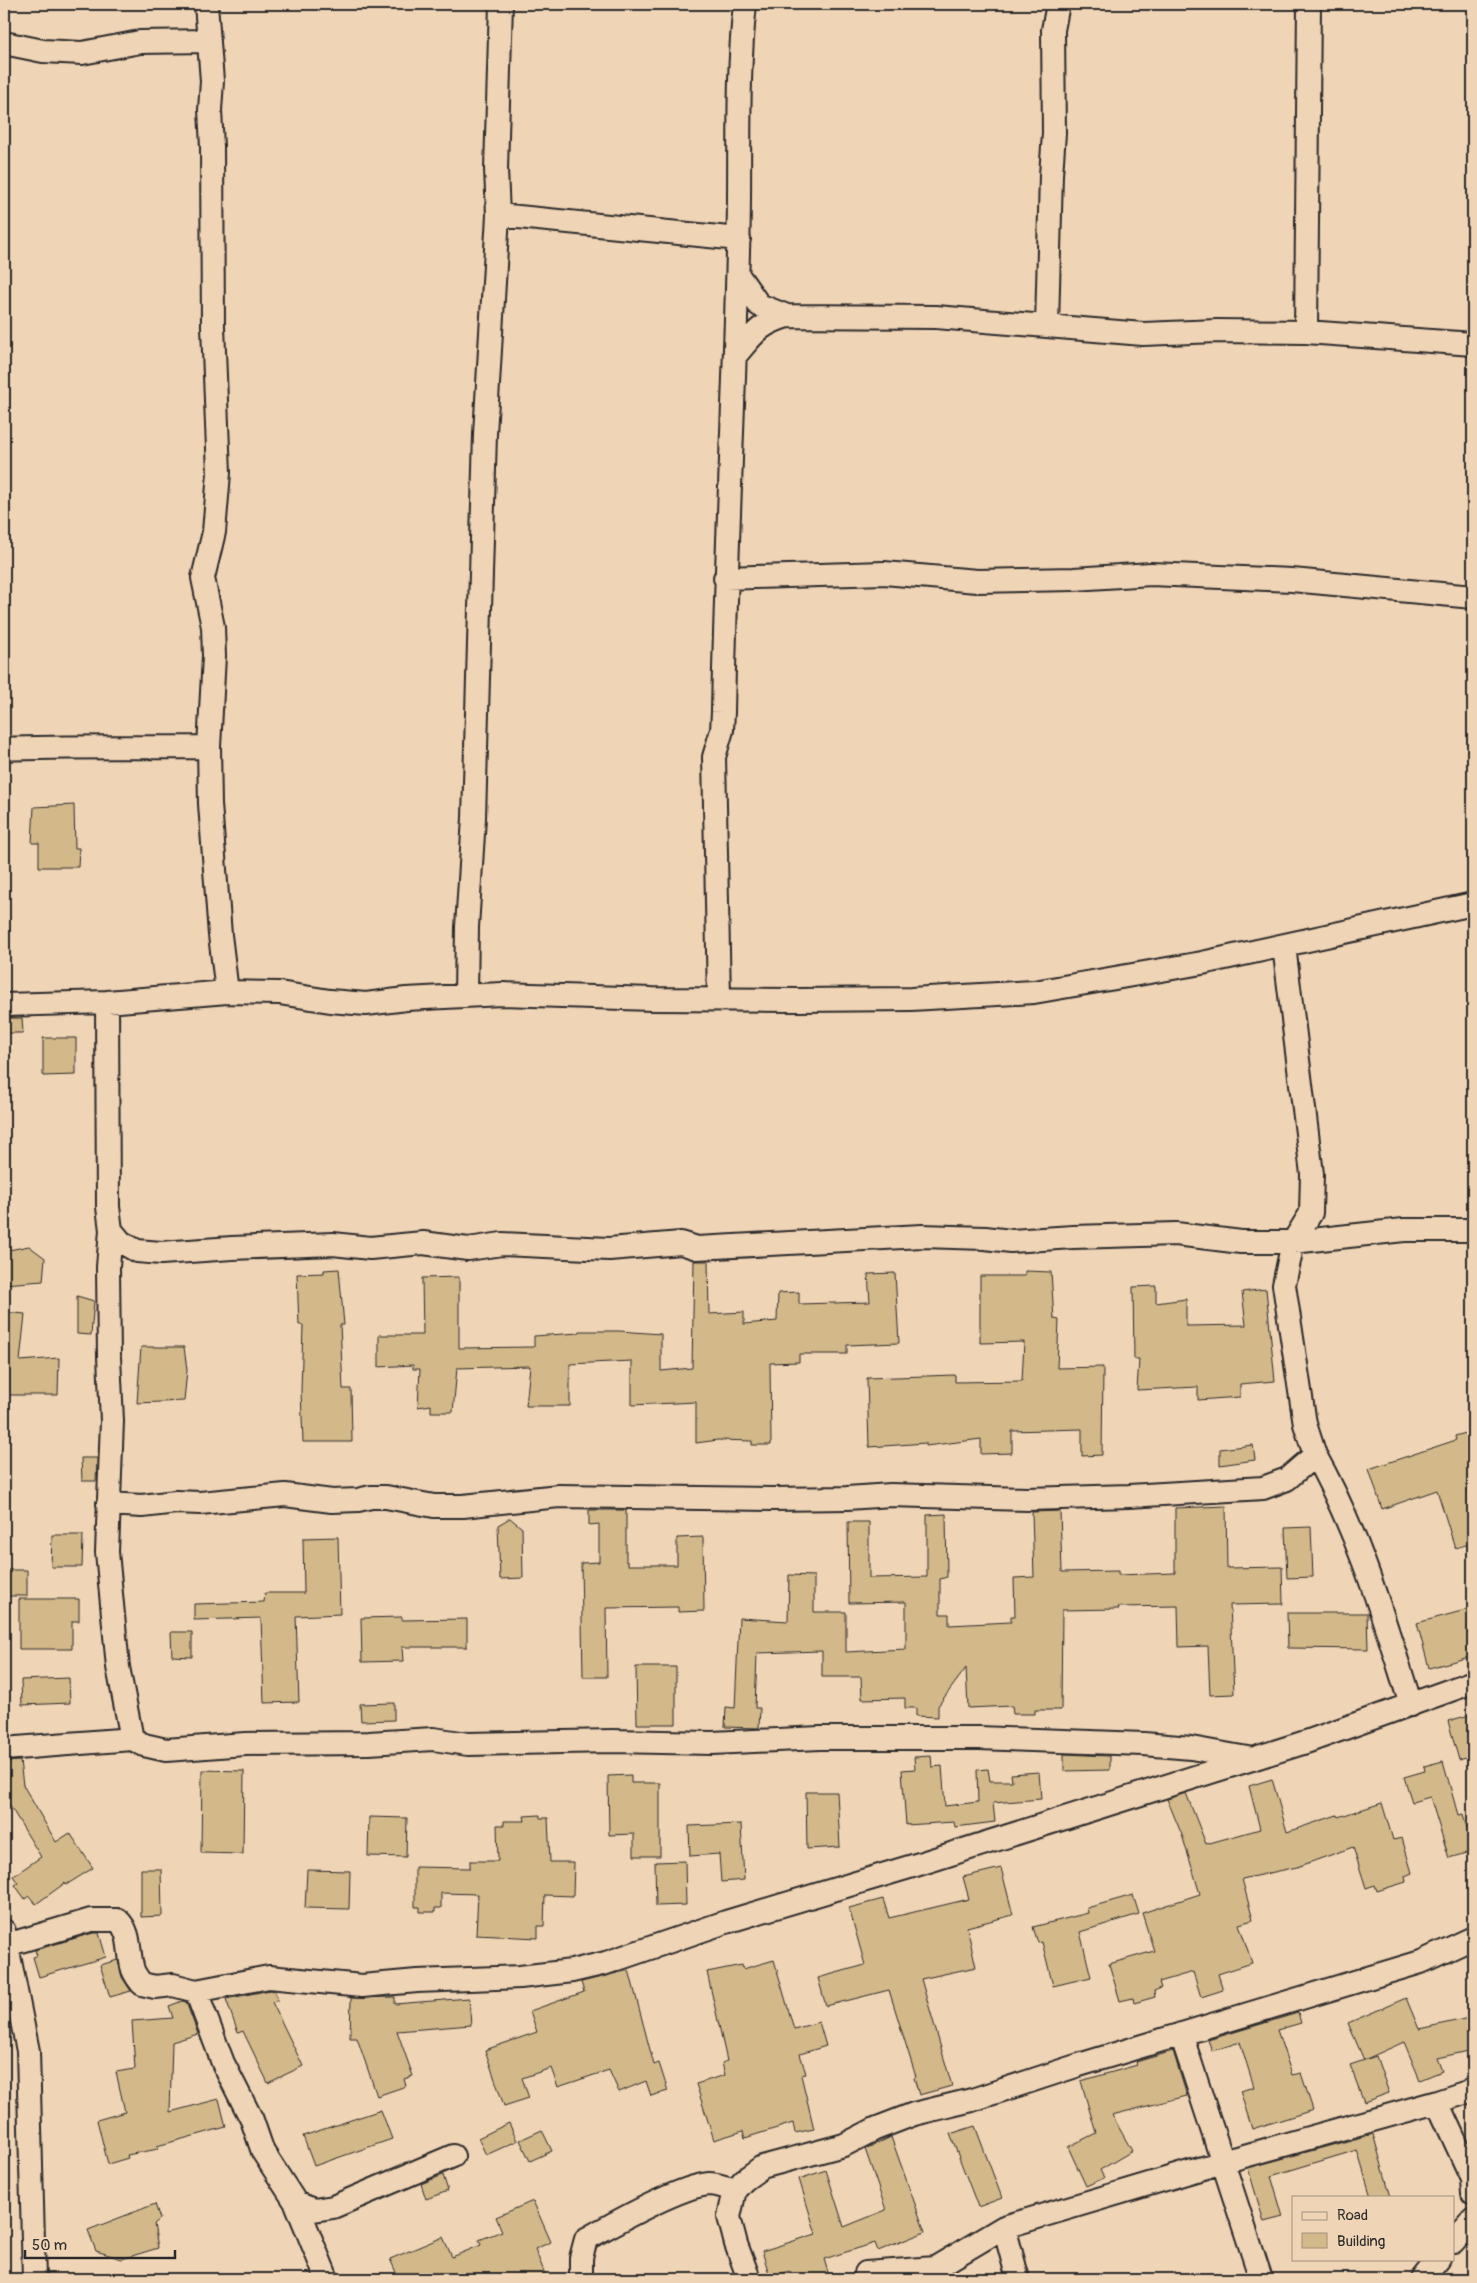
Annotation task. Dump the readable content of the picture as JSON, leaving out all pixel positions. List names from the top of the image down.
{
  "legend": ["Road", "Building"],
  "scale_bar": "50 m"
}
